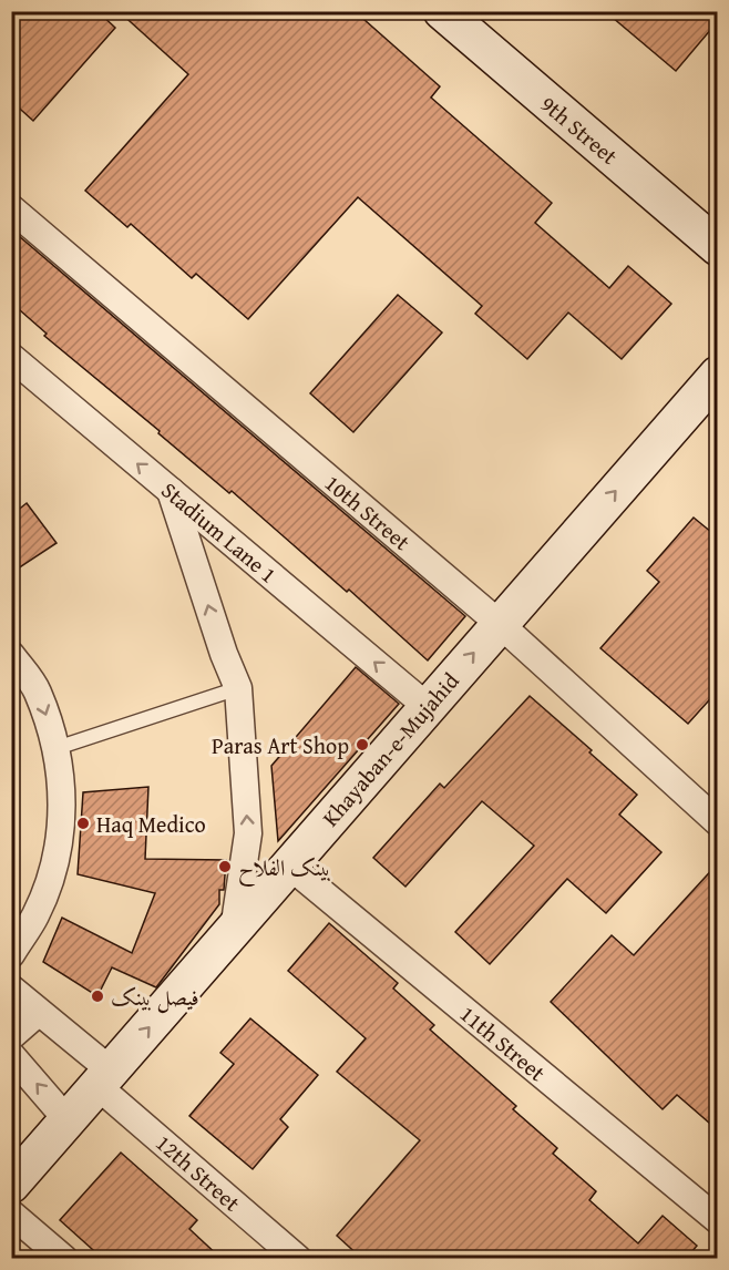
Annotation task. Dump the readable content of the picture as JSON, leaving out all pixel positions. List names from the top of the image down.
{
  "streets": {
    "main road": ["9th Street", "Khayaban-e-Mujahid"],
    "street": [
      "10th Street",
      "Stadium Lane 1",
      "11th Street",
      "12th Street"
    ]
  },
  "crossings": [
    ["10th Street", "Khayaban-e-Mujahid"],
    ["Stadium Lane 1", "Khayaban-e-Mujahid"],
    ["Khayaban-e-Mujahid", "11th Street"],
    ["Khayaban-e-Mujahid", "12th Street"]
  ],
  "one_way": ["Stadium Lane 1", "Khayaban-e-Mujahid"],
  "places": [
    "Paras Art Shop",
    "Haq Medico",
    "بینک الفلاح",
    "فیصل بینک"
  ]
}
